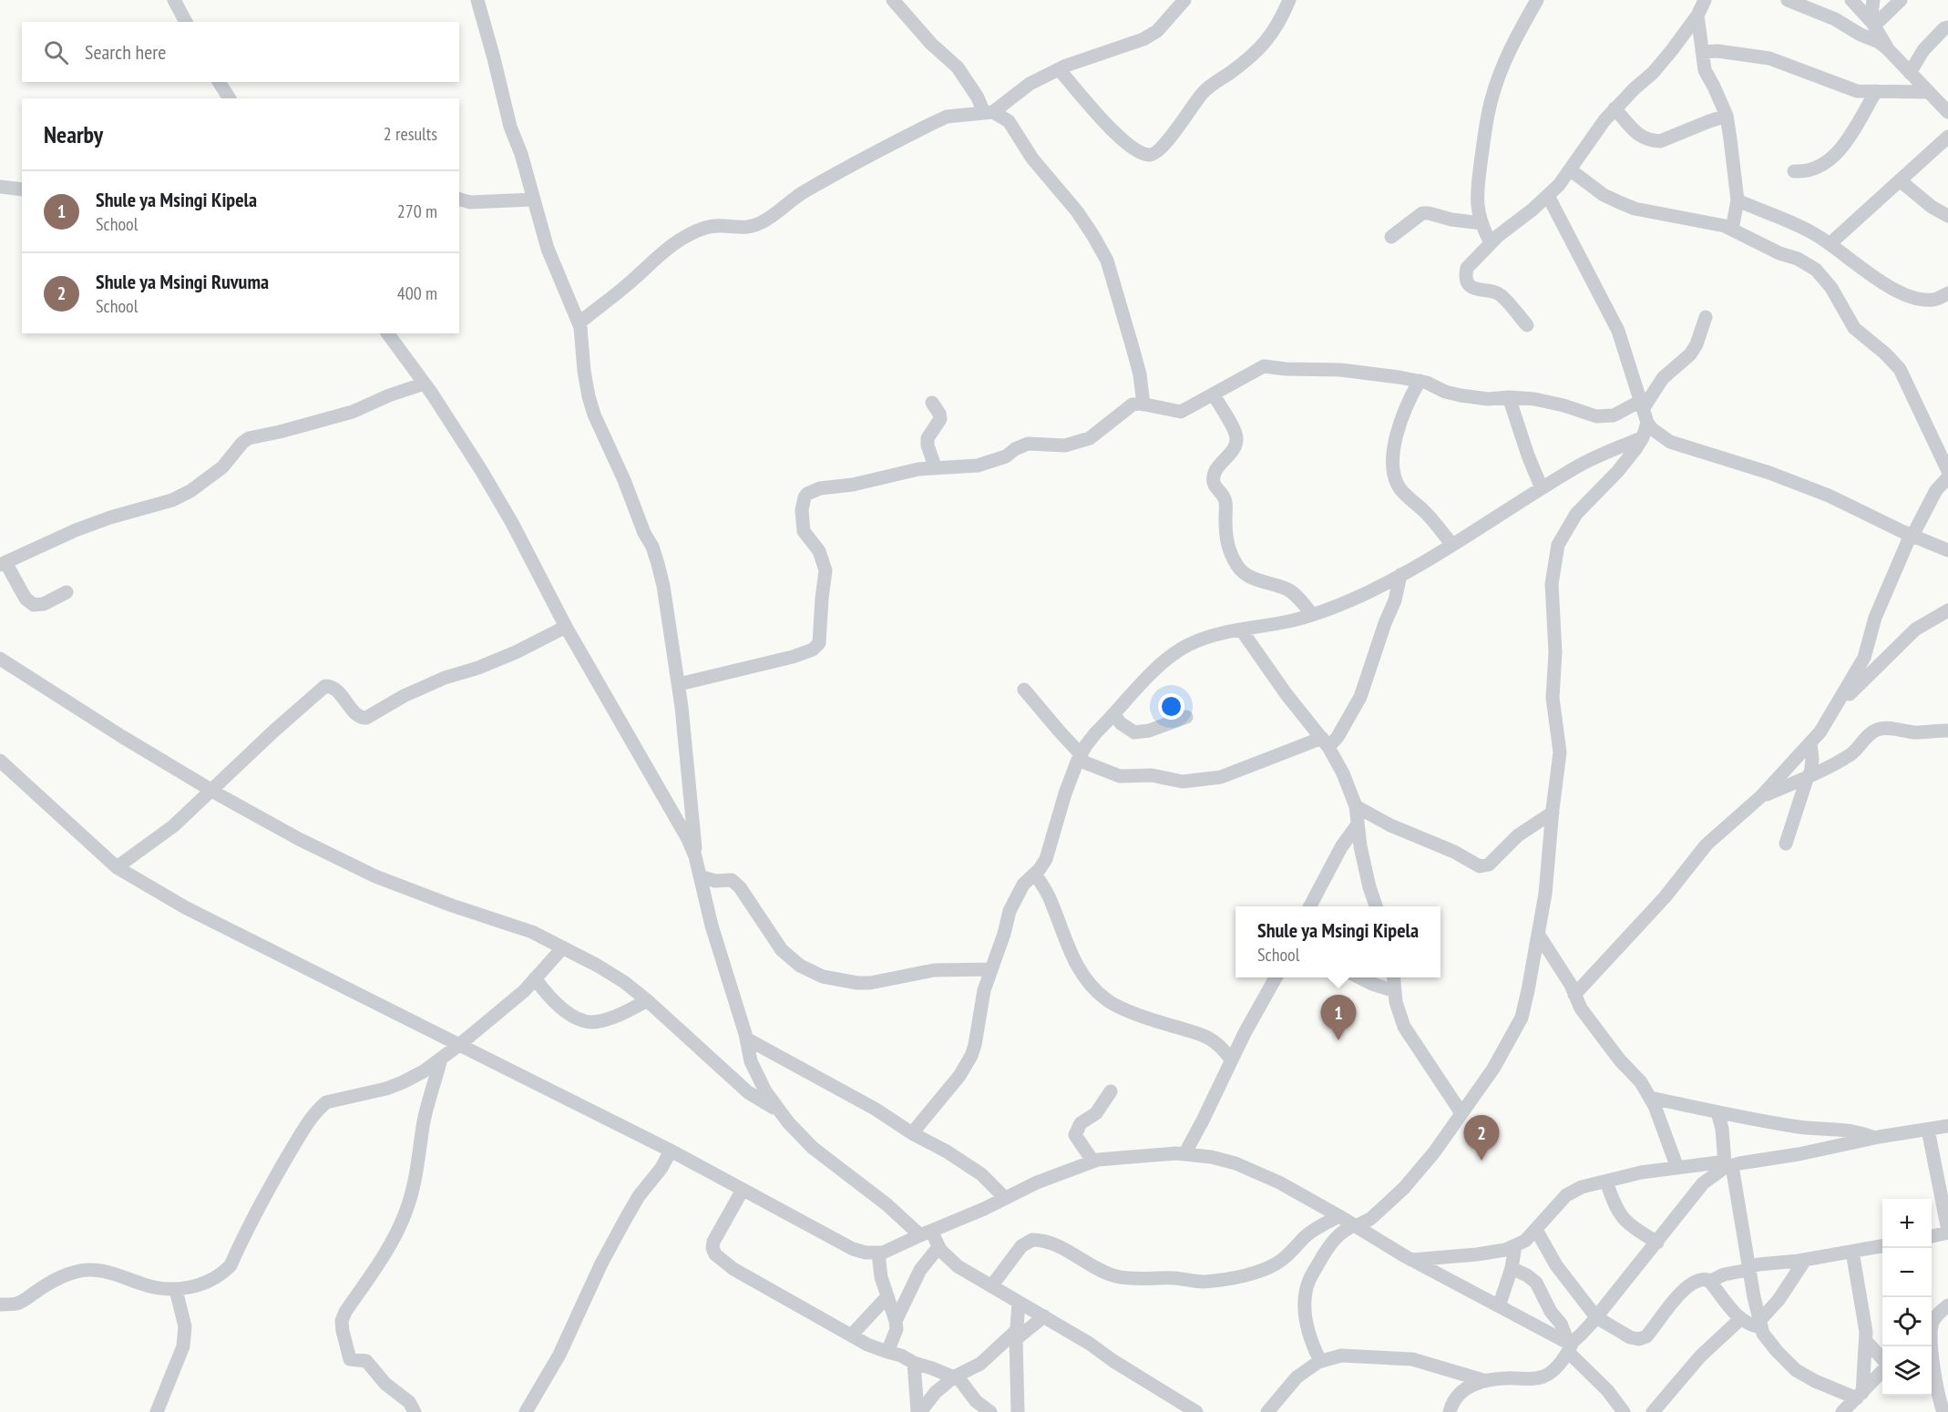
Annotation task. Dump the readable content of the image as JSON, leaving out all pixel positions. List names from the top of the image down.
{
  "page": {
    "search": "Search here",
    "heading": ["Nearby", "2 results"],
    "list": [
      {
        "mark": "1",
        "name": "Shule ya Msingi Kipela",
        "note": "School",
        "value": "270 m"
      },
      {
        "mark": "2",
        "name": "Shule ya Msingi Ruvuma",
        "note": "School",
        "value": "400 m"
      }
    ],
    "popup": ["Shule ya Msingi Kipela", "School"],
    "pins": ["1", "2"],
    "map_buttons": ["+", "−"]
  }
}
